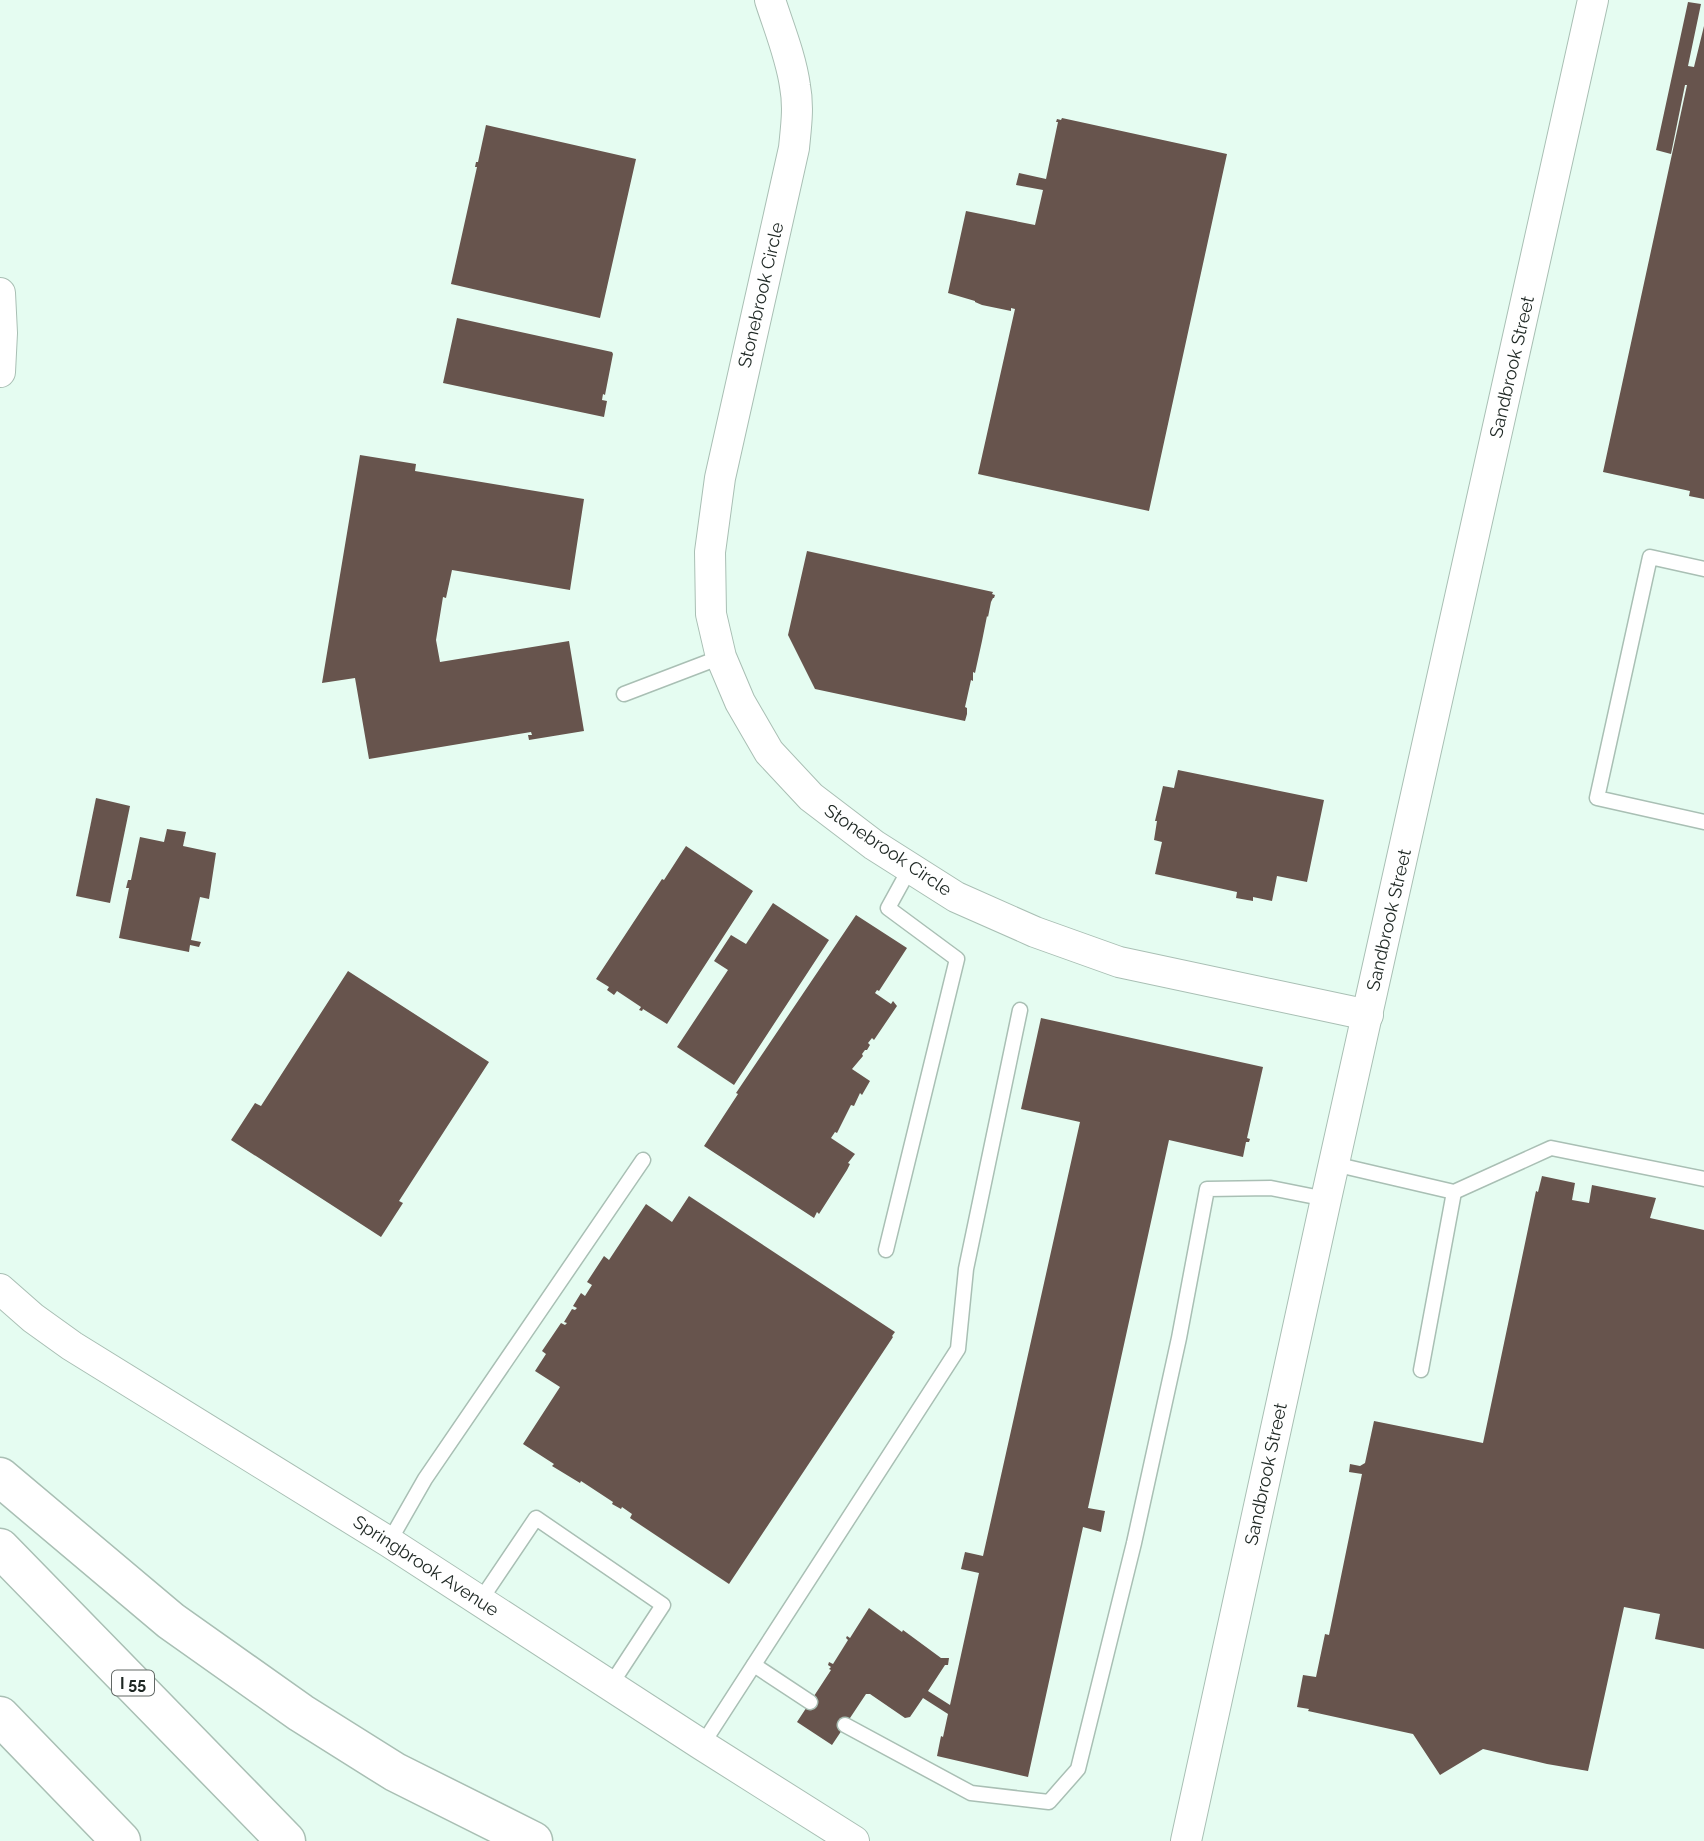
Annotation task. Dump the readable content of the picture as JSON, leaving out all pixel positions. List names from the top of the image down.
{
  "streets": {
    "highway": ["I 55"],
    "street": ["Stonebrook Circle", "Sandbrook Street", "Springbrook Avenue"]
  },
  "crossings": [
    ["Stonebrook Circle", "Sandbrook Street"]
  ]
}
